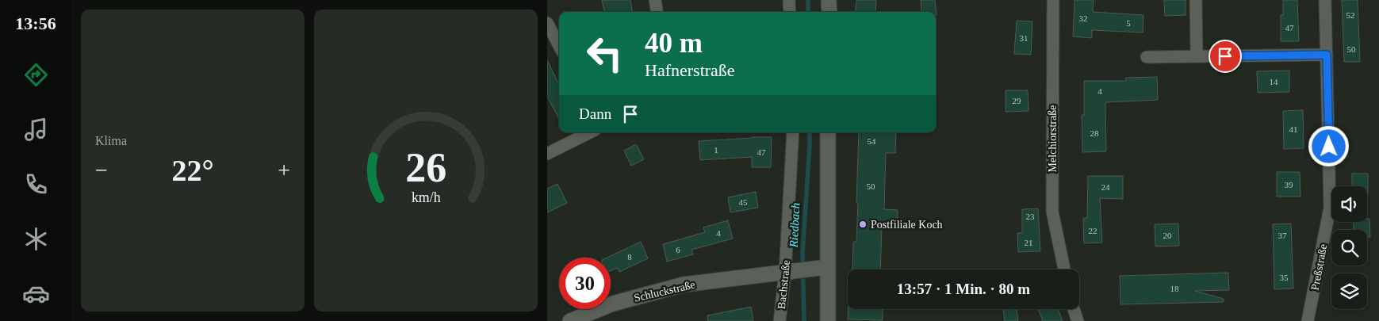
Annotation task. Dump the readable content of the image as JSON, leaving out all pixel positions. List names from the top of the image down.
{
  "streets": {
    "street": [
      "Melchiorstraße",
      "Preßstraße",
      "Bachstraße",
      "Schluckstraße"
    ]
  },
  "crossings": [
    ["Bachstraße", "Schluckstraße"]
  ],
  "water": ["Riedbach"],
  "places": ["Postfiliale Koch"],
  "house_numbers": [
    "52",
    "32",
    "5",
    "47",
    "31",
    "50",
    "14",
    "4",
    "29",
    "41",
    "28",
    "54",
    "1",
    "47",
    "39",
    "50",
    "24",
    "45",
    "23",
    "22",
    "4",
    "20",
    "37",
    "21",
    "6",
    "8",
    "35",
    "18"
  ],
  "page": {
    "tabs": "13:56",
    "tile": "Klima",
    "turn": ["40 m", "Hafnerstraße"],
    "then": "Dann",
    "heat": ["−", "22°", "+"],
    "limit": "30",
    "trip": "13:57 · 1 Min. · 80 m",
    "gauge": ["26", "km/h"]
  }
}
